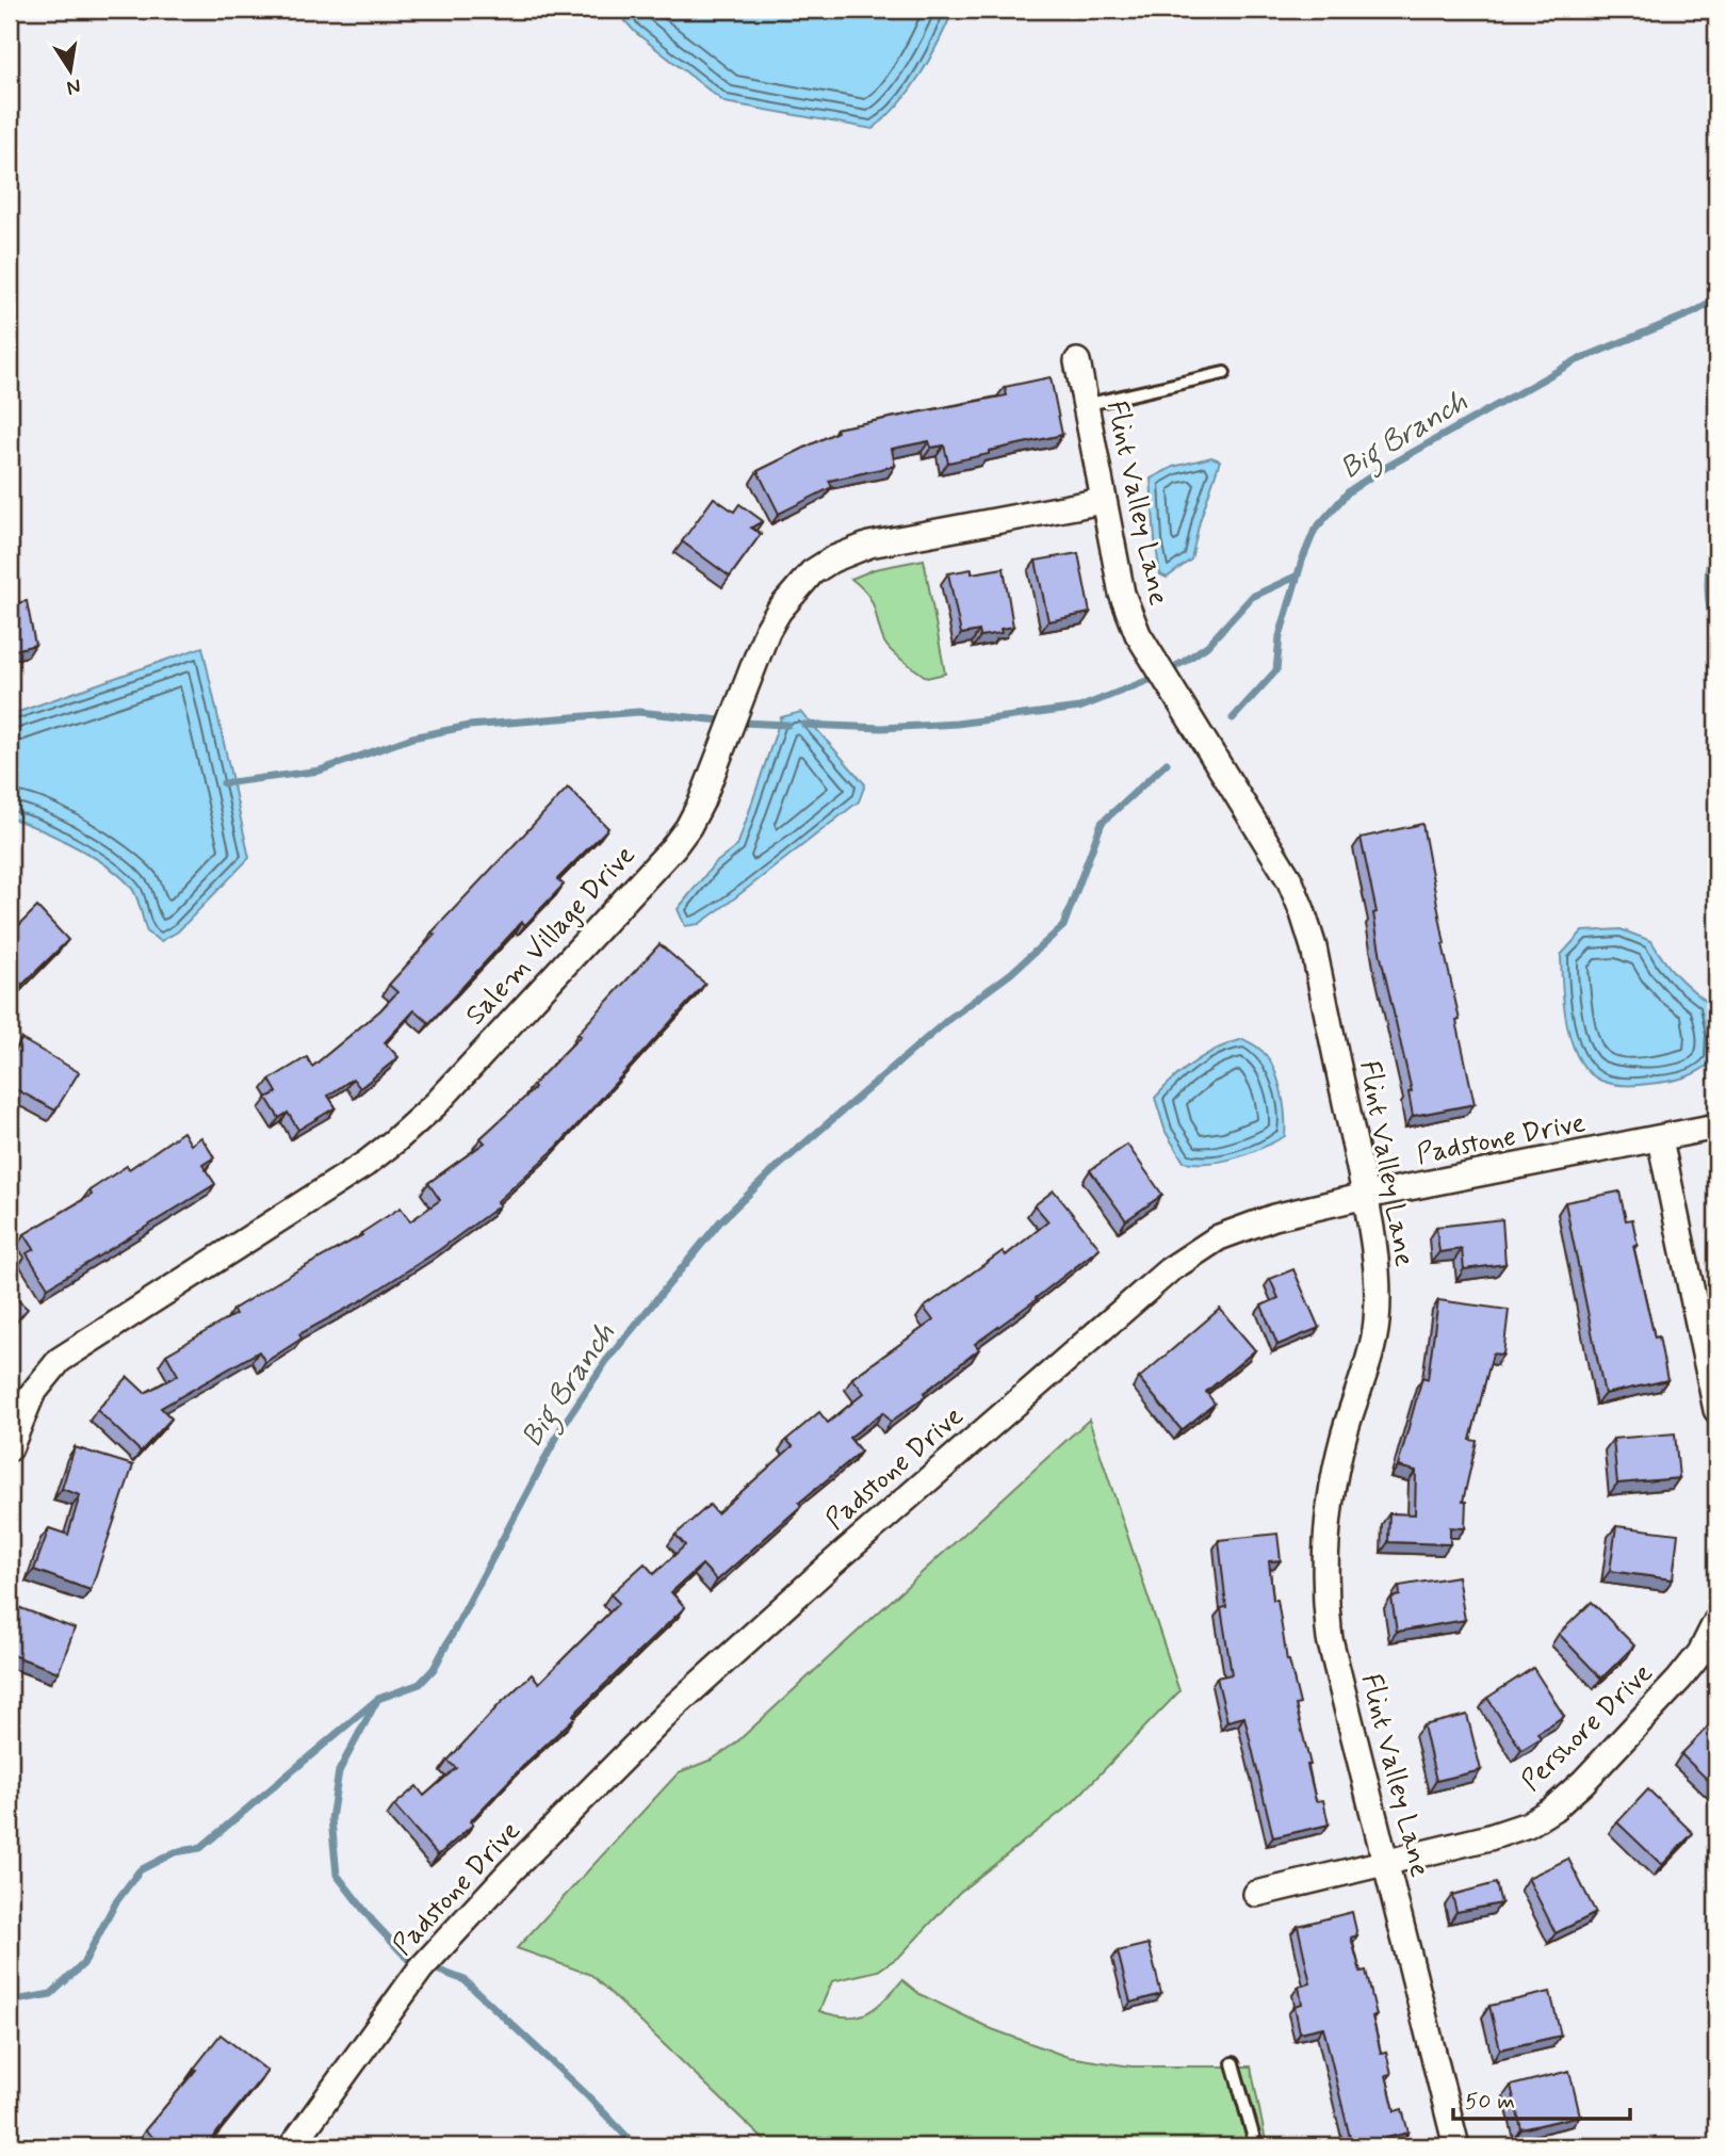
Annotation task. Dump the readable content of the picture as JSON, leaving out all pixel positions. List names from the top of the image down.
{
  "streets": {
    "street": [
      "Flint Valley Lane",
      "Salem Village Drive",
      "Padstone Drive",
      "Pershore Drive"
    ]
  },
  "crossings": [
    ["Flint Valley Lane", "Salem Village Drive"],
    ["Flint Valley Lane", "Padstone Drive"],
    ["Flint Valley Lane", "Pershore Drive"]
  ],
  "water": ["Big Branch"],
  "scale_bar": "50 m",
  "north": "bottom"
}
